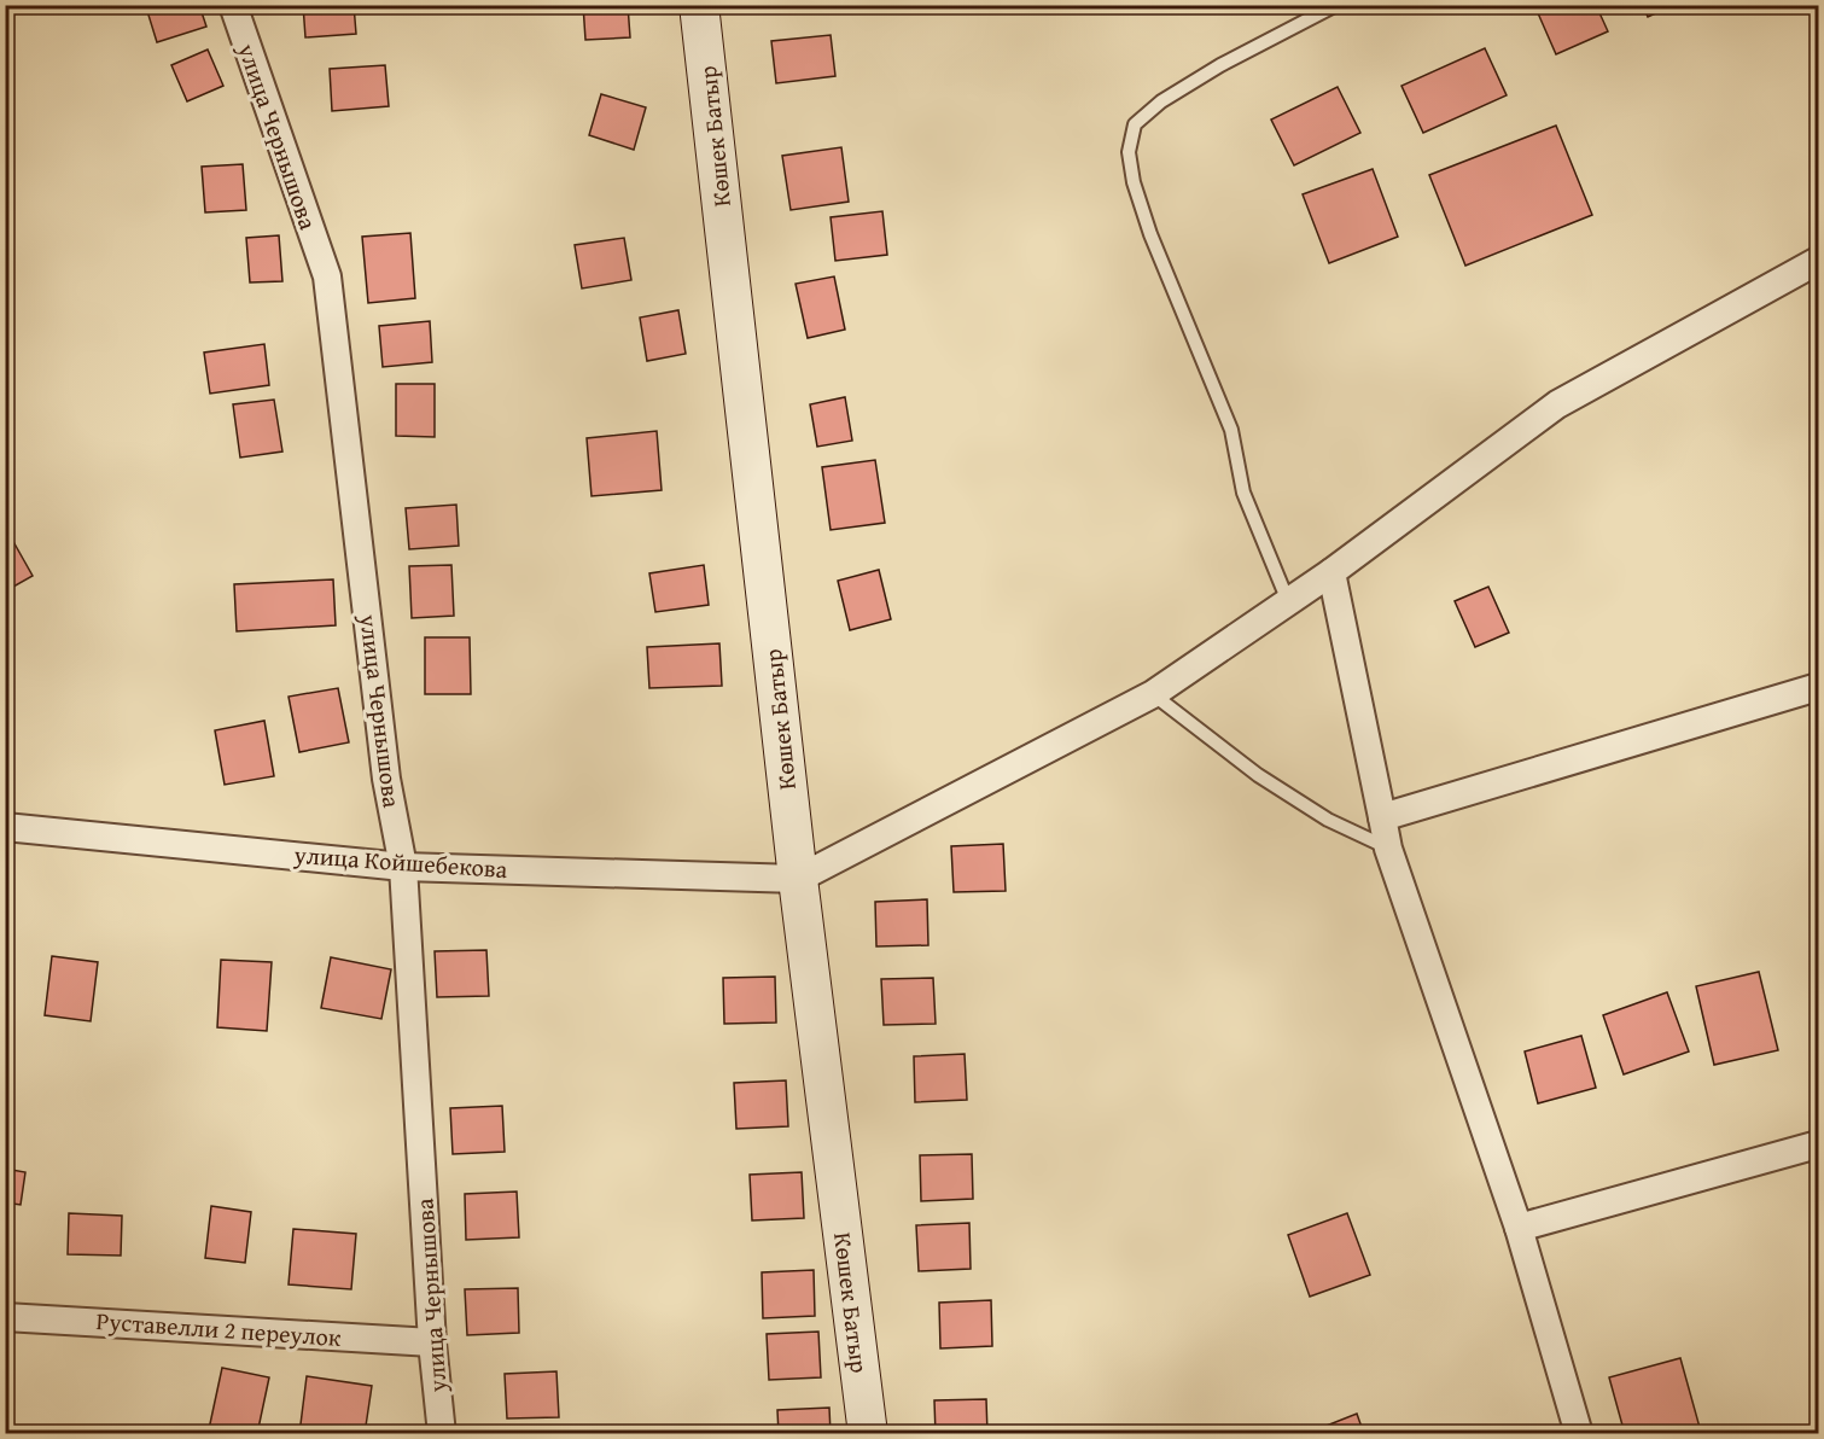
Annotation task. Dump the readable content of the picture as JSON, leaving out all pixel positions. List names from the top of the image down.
{
  "streets": {
    "street": [
      "улица Чернышова",
      "Көшек Батыр",
      "улица Койшебекова",
      "Руставелли 2 переулок"
    ]
  },
  "crossings": [
    ["улица Чернышова", "улица Койшебекова"],
    ["улица Чернышова", "Руставелли 2 переулок"],
    ["Көшек Батыр", "улица Койшебекова"]
  ]
}
